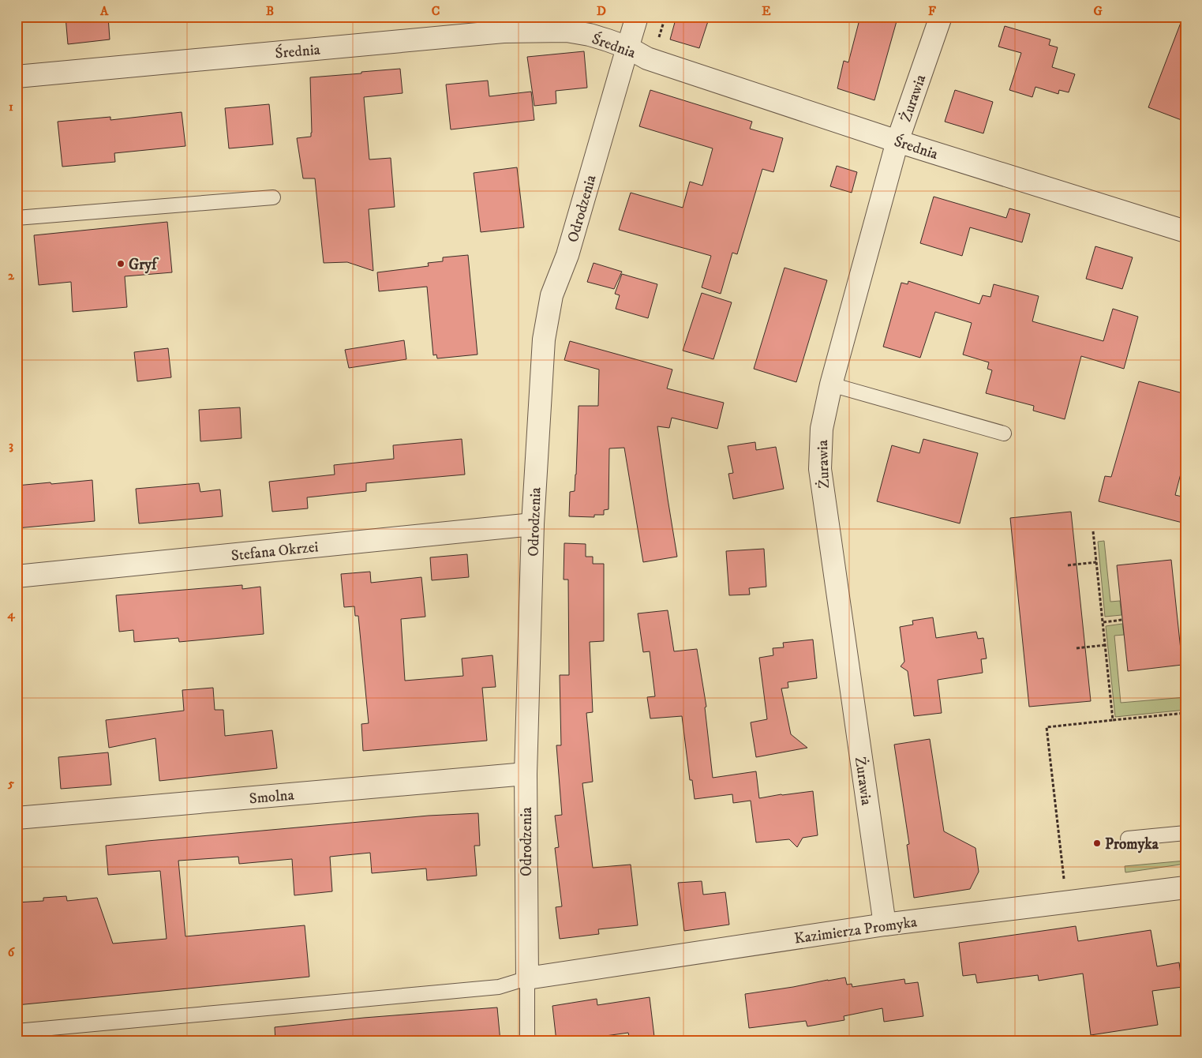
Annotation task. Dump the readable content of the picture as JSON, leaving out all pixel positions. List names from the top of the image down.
{
  "streets": {
    "street": [
      "Średnia",
      "Żurawia",
      "Odrodzenia",
      "Stefana Okrzei",
      "Smolna",
      "Kazimierza Promyka"
    ]
  },
  "crossings": [
    ["Średnia", "Żurawia"],
    ["Średnia", "Odrodzenia"],
    ["Żurawia", "Kazimierza Promyka"],
    ["Odrodzenia", "Stefana Okrzei"],
    ["Odrodzenia", "Smolna"],
    ["Odrodzenia", "Kazimierza Promyka"]
  ],
  "places": ["Gryf", "Promyka"],
  "grid": {
    "columns": [
      "A",
      "B",
      "C",
      "D",
      "E",
      "F",
      "G"
    ],
    "rows": [
      "1",
      "2",
      "3",
      "4",
      "5",
      "6"
    ]
  }
}
